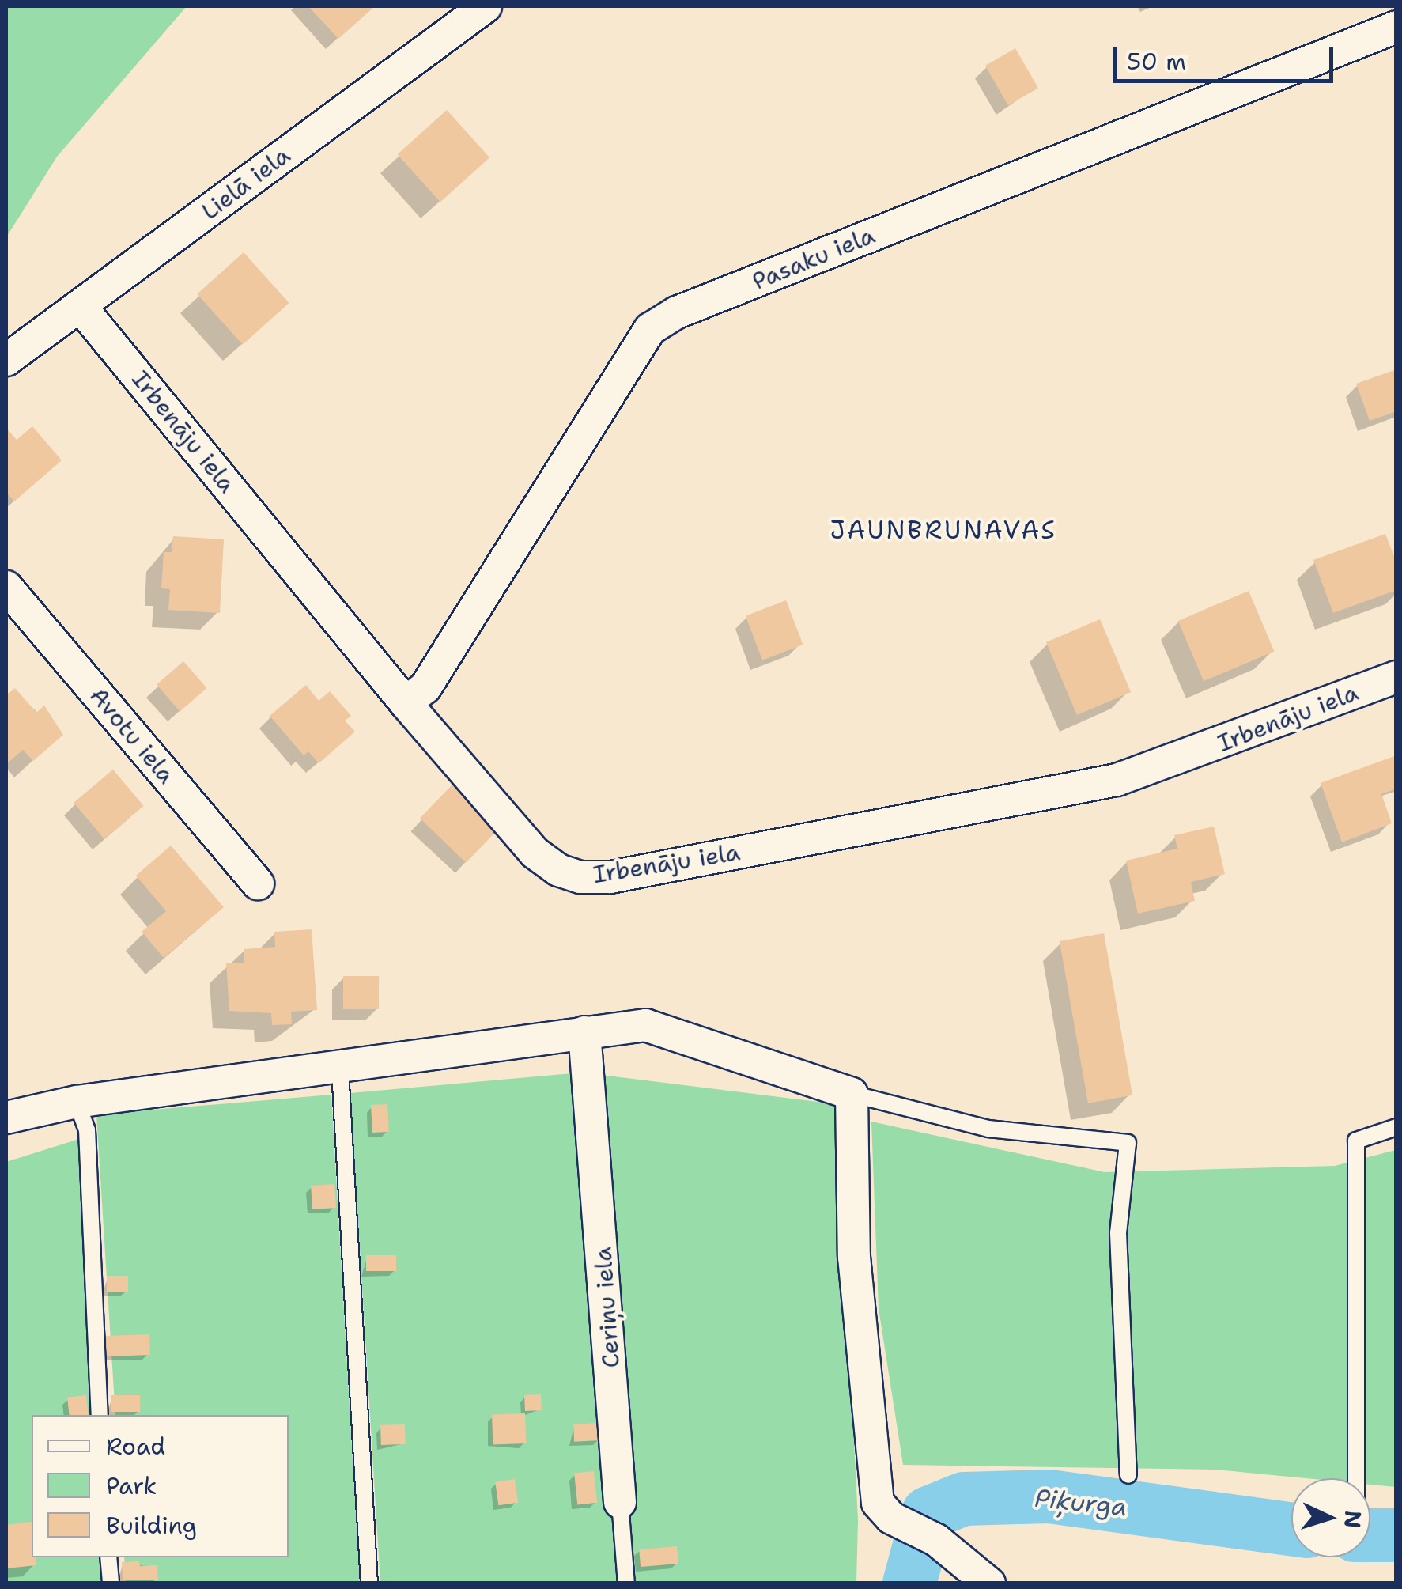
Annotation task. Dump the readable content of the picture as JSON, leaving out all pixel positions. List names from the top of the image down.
{
  "streets": {
    "street": [
      "Lielā iela",
      "Pasaku iela",
      "Irbenāju iela",
      "Avotu iela",
      "Ceriņu iela"
    ]
  },
  "crossings": [
    ["Lielā iela", "Irbenāju iela"],
    ["Pasaku iela", "Irbenāju iela"]
  ],
  "districts": ["JAUNBRUNAVAS"],
  "water": ["Piķurga"],
  "legend": ["Road", "Park", "Building"],
  "scale_bar": "50 m",
  "north": "right"
}
